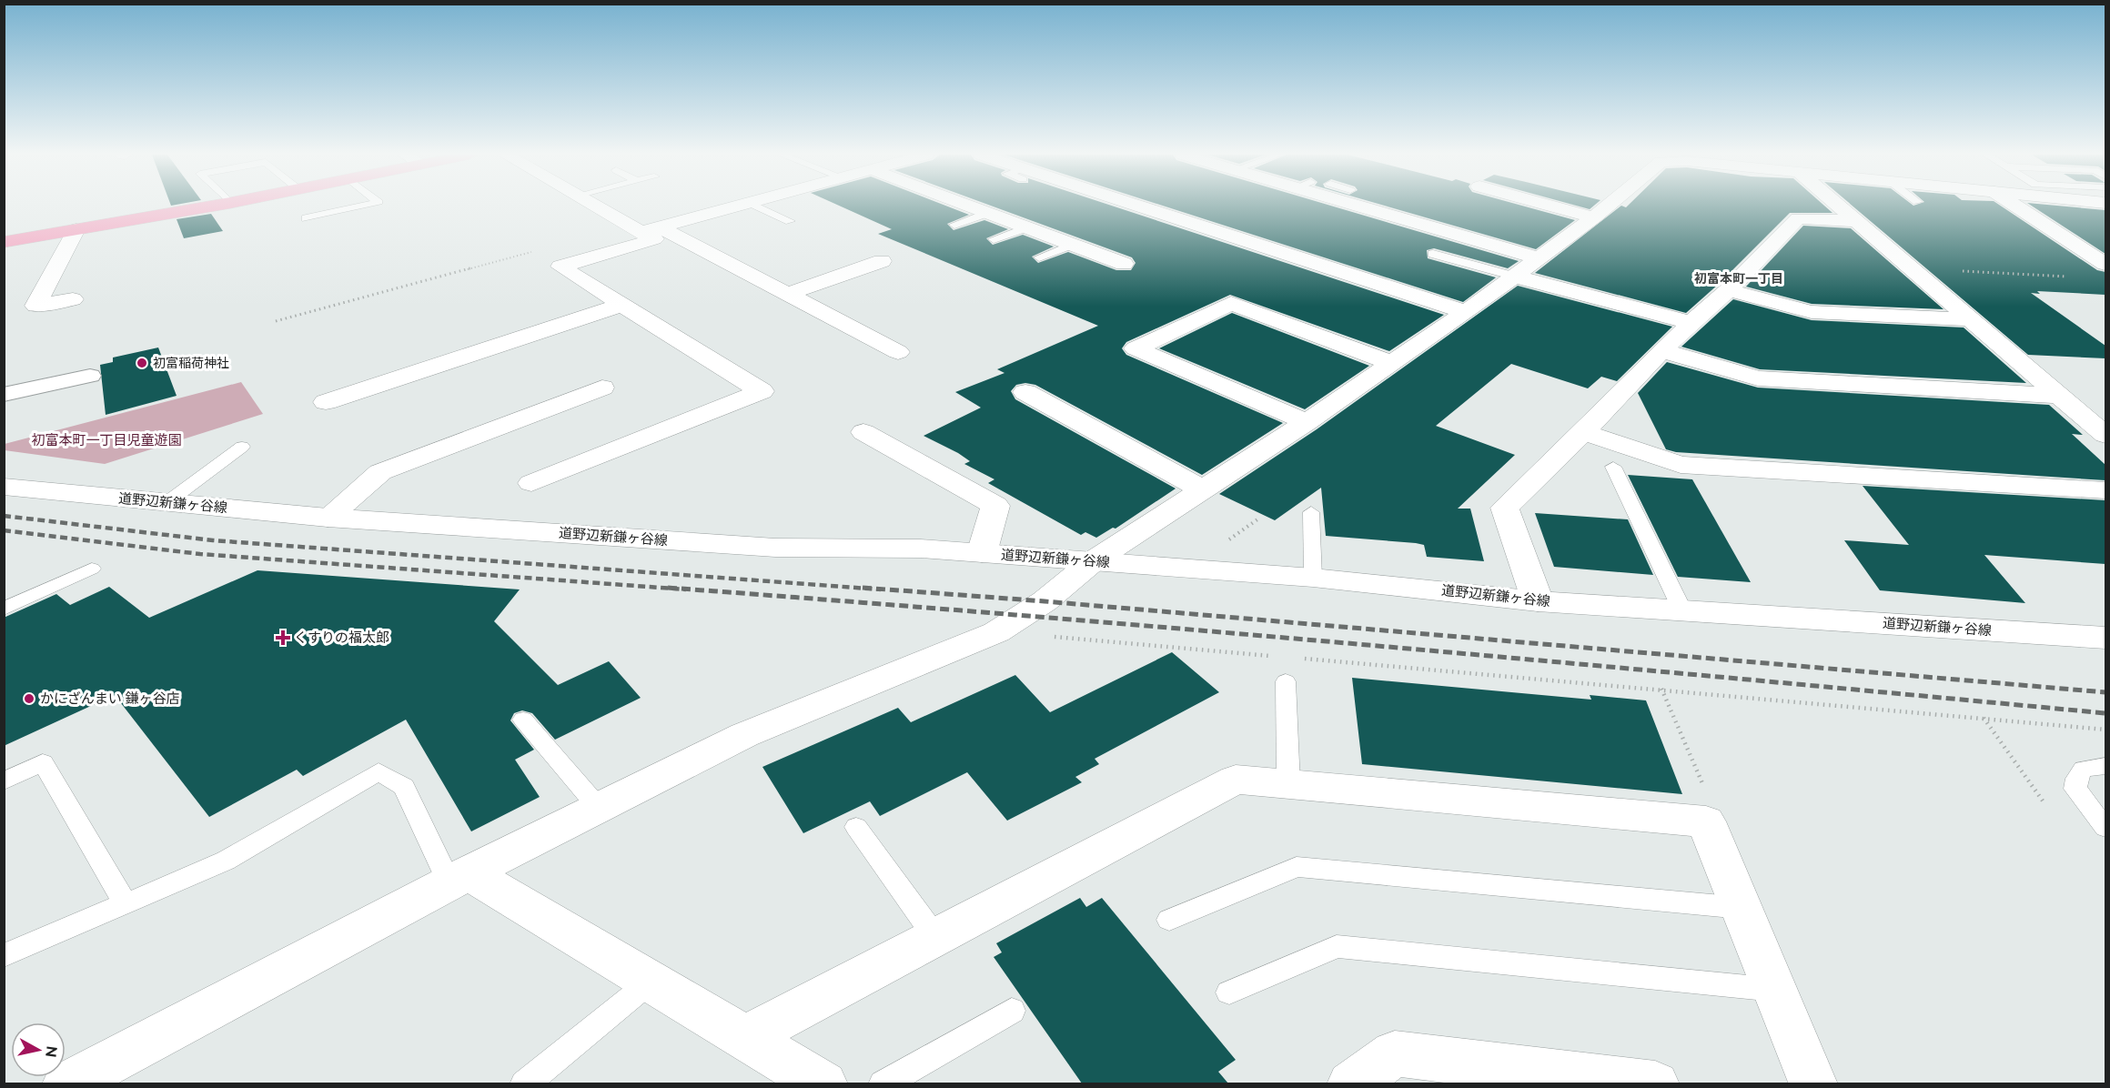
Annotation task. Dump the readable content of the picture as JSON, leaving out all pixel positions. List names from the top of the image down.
{
  "streets": {
    "street": ["道野辺新鎌ヶ谷線"]
  },
  "districts": ["初富本町一丁目"],
  "parks": ["初富本町一丁目児童遊園"],
  "places": {
    "other": ["初富稲荷神社", "かにざんまい 鎌ヶ谷店"],
    "health": ["くすりの福太郎"]
  },
  "north": "right"
}
